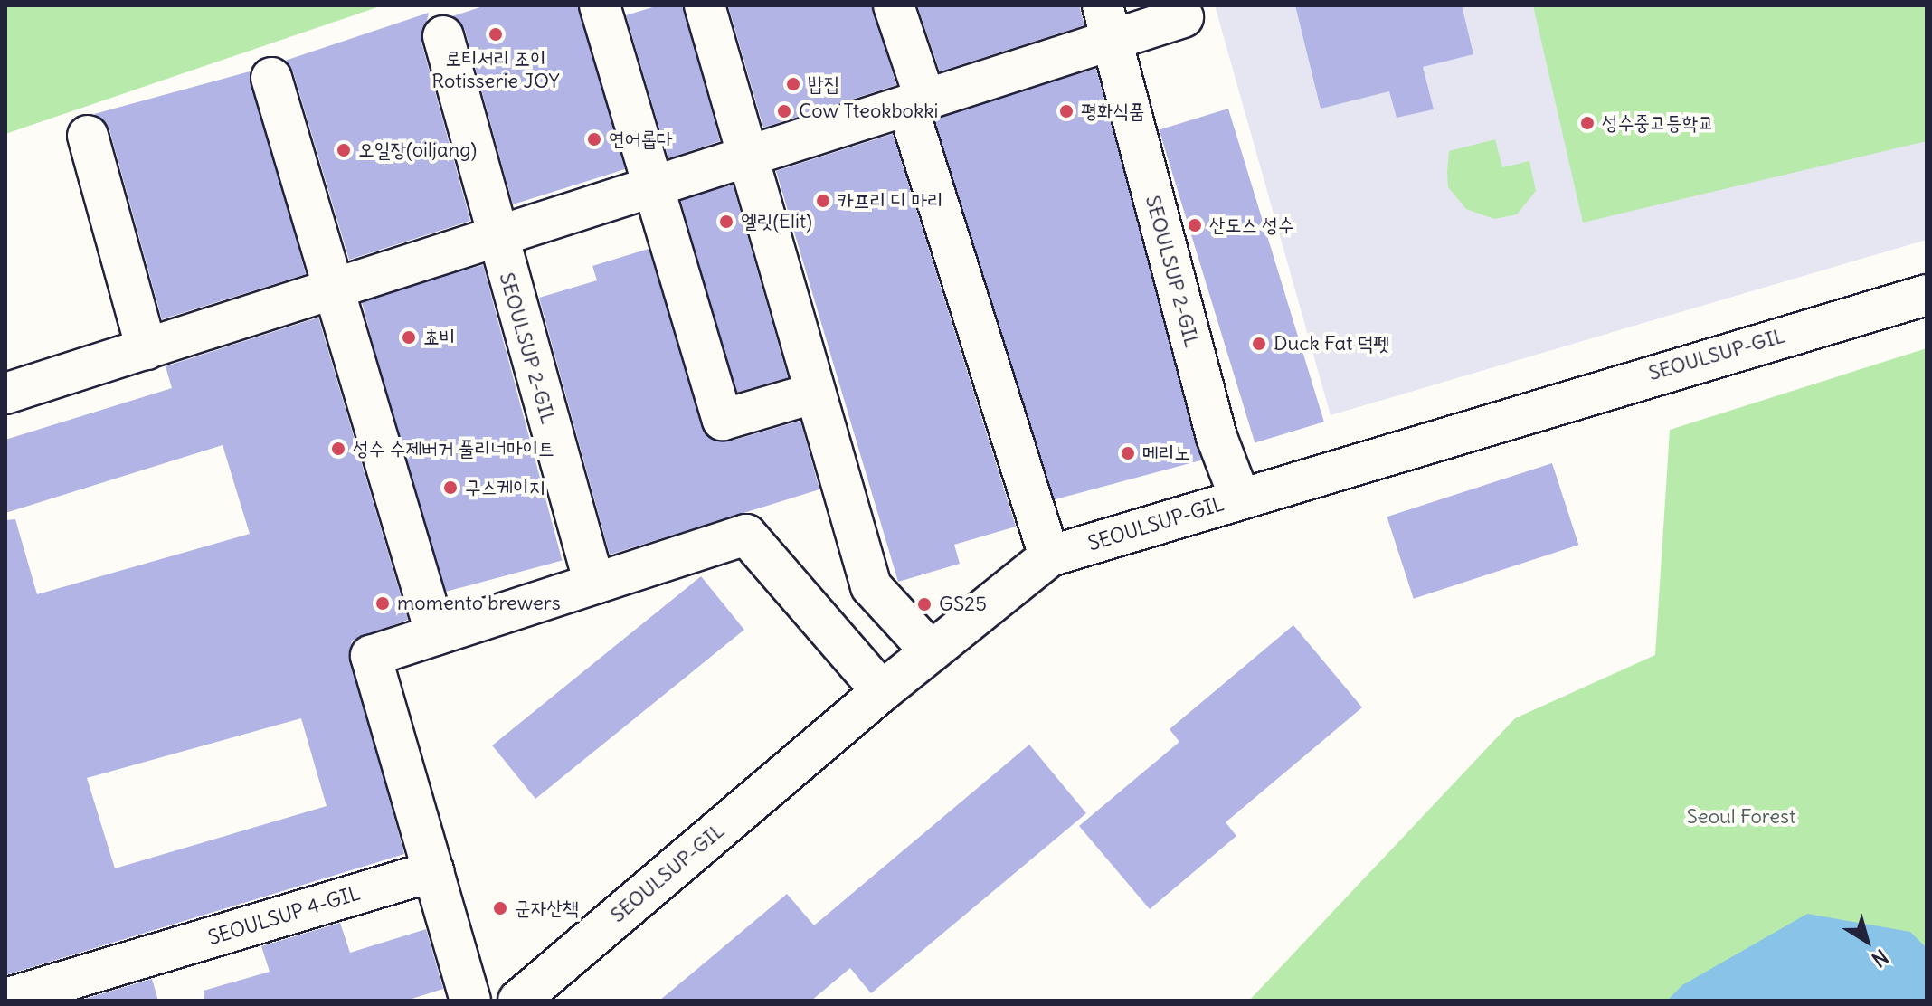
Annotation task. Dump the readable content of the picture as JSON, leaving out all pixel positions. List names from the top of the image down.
{
  "streets": {
    "street": ["SEOULSUP 2-GIL", "SEOULSUP-GIL", "SEOULSUP 4-GIL"]
  },
  "crossings": [
    ["SEOULSUP 2-GIL", "SEOULSUP-GIL"]
  ],
  "parks": ["Seoul Forest"],
  "places": [
    "로티서리 조이 Rotisserie JOY",
    "밥집",
    "Cow Tteokbokki",
    "평화식품",
    "성수중고등학교",
    "연어롭다",
    "오일장(oiljang)",
    "카프리 디 마리",
    "엘릿(Elit)",
    "산도스 성수",
    "쵸비",
    "Duck Fat 덕펫",
    "성수 수제버거 풀리너마이트",
    "메리노",
    "구스케이지",
    "momento brewers",
    "GS25",
    "군자산책"
  ],
  "north": "bottom right"
}
